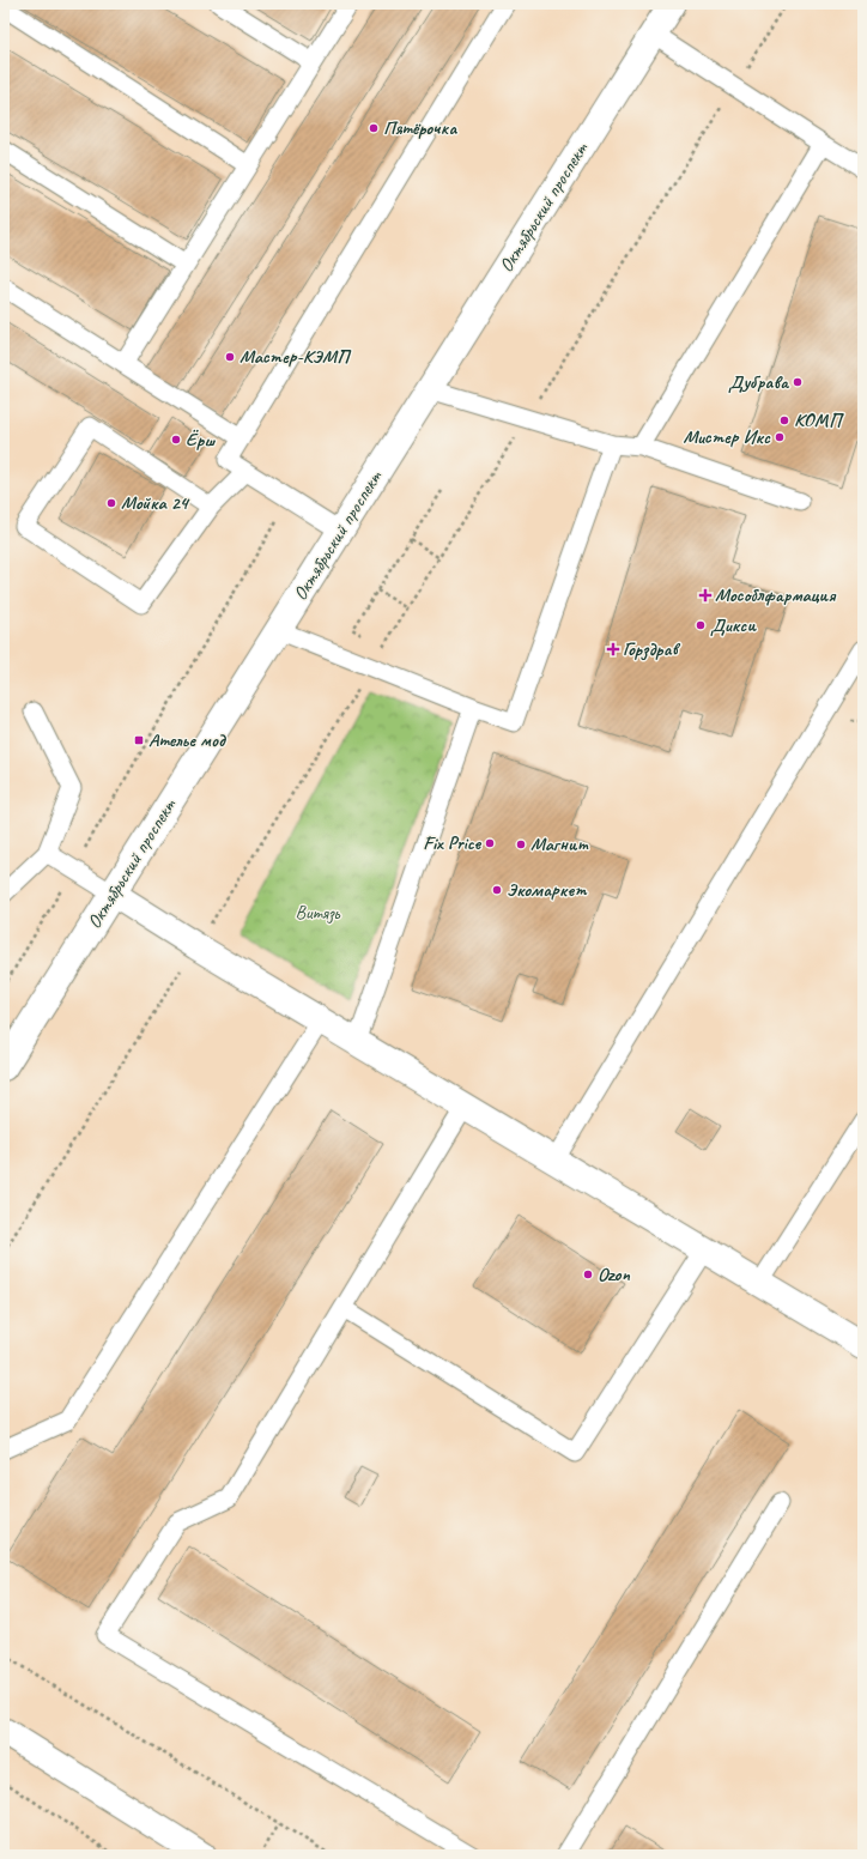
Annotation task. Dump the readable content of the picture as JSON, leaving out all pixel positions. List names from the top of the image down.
{
  "streets": {
    "main road": ["Октябрьский проспект"]
  },
  "parks": ["Витязь"],
  "places": {
    "other": [
      "Пятёрочка",
      "Мастер-КЭМП",
      "Дубрава",
      "КОМП",
      "Мистер Икс",
      "Ёрш",
      "Мойка 24",
      "Дикси",
      "Fix Price",
      "Магнит",
      "Экомаркет",
      "Ozon"
    ],
    "health": ["Мособлфармация", "Горздрав"],
    "transit": ["Ателье мод"]
  }
}
